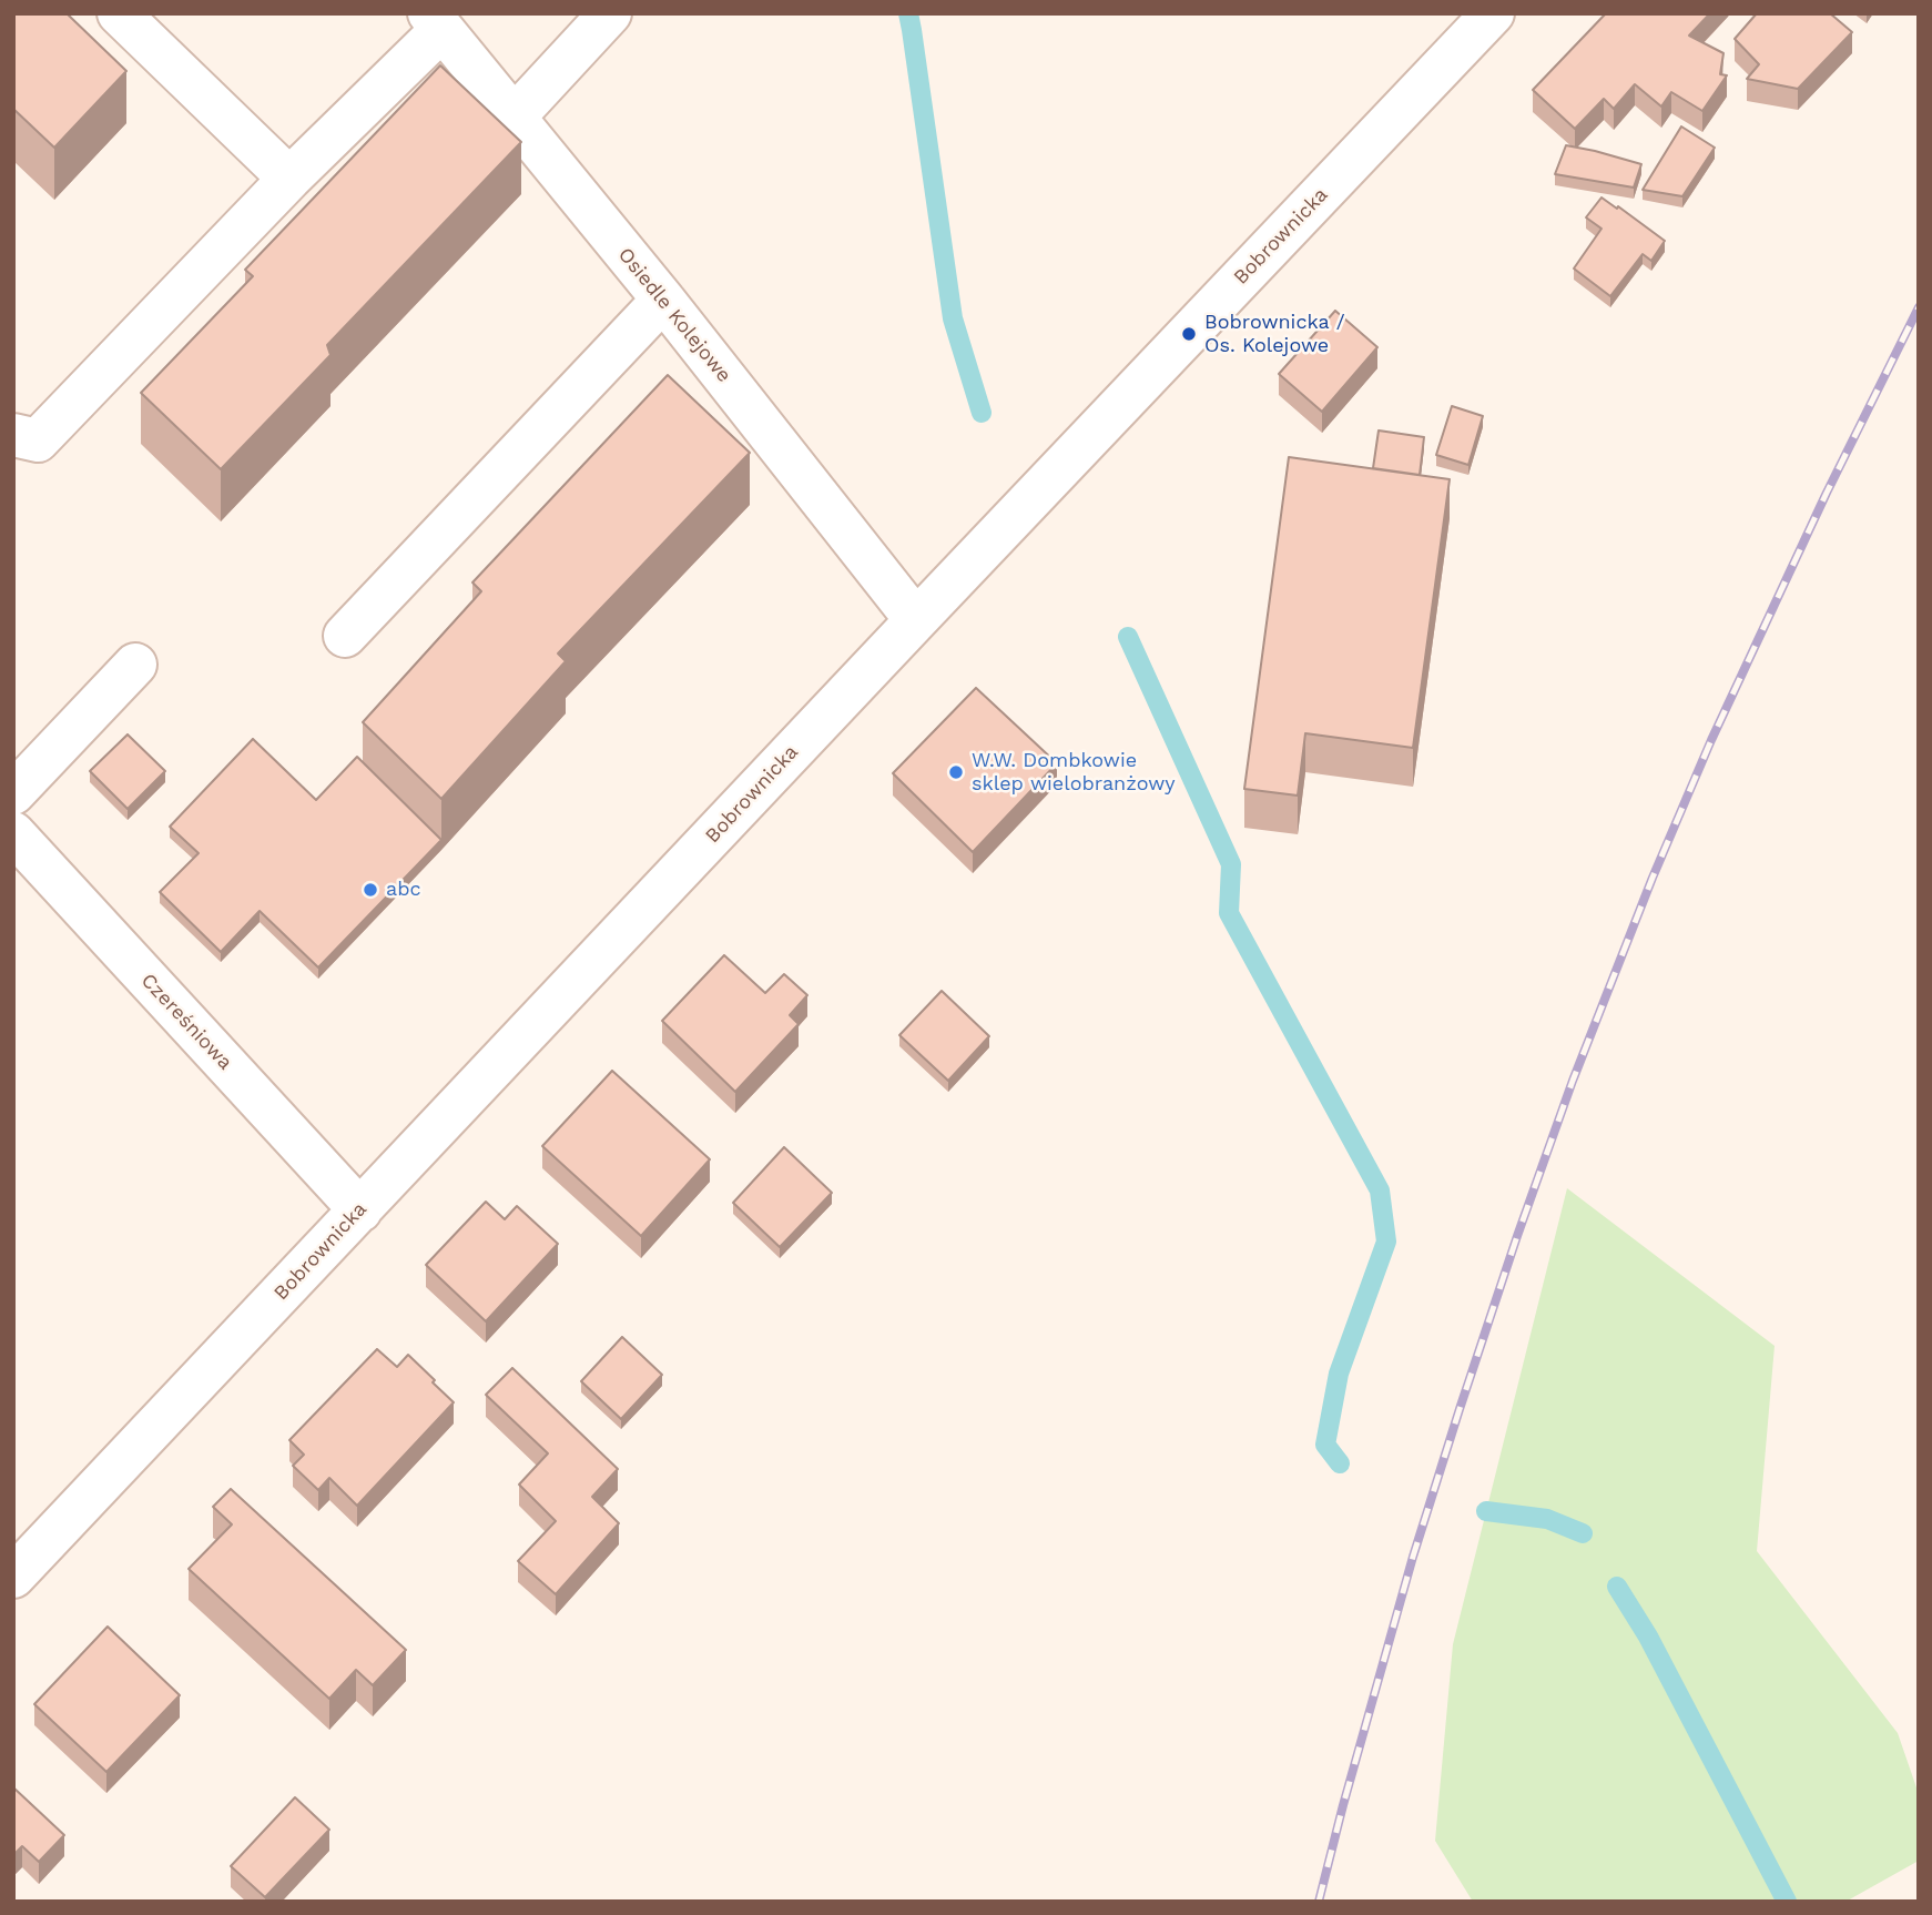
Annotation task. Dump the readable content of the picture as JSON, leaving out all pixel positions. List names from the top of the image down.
{
  "streets": {
    "street": ["Bobrownicka", "Osiedle Kolejowe", "Czereśniowa"]
  },
  "crossings": [
    ["Bobrownicka", "Osiedle Kolejowe"],
    ["Bobrownicka", "Czereśniowa"]
  ],
  "places": ["Bobrownicka / Os. Kolejowe", "W.W. Dombkowie sklep wielobranżowy", "abc"]
}
